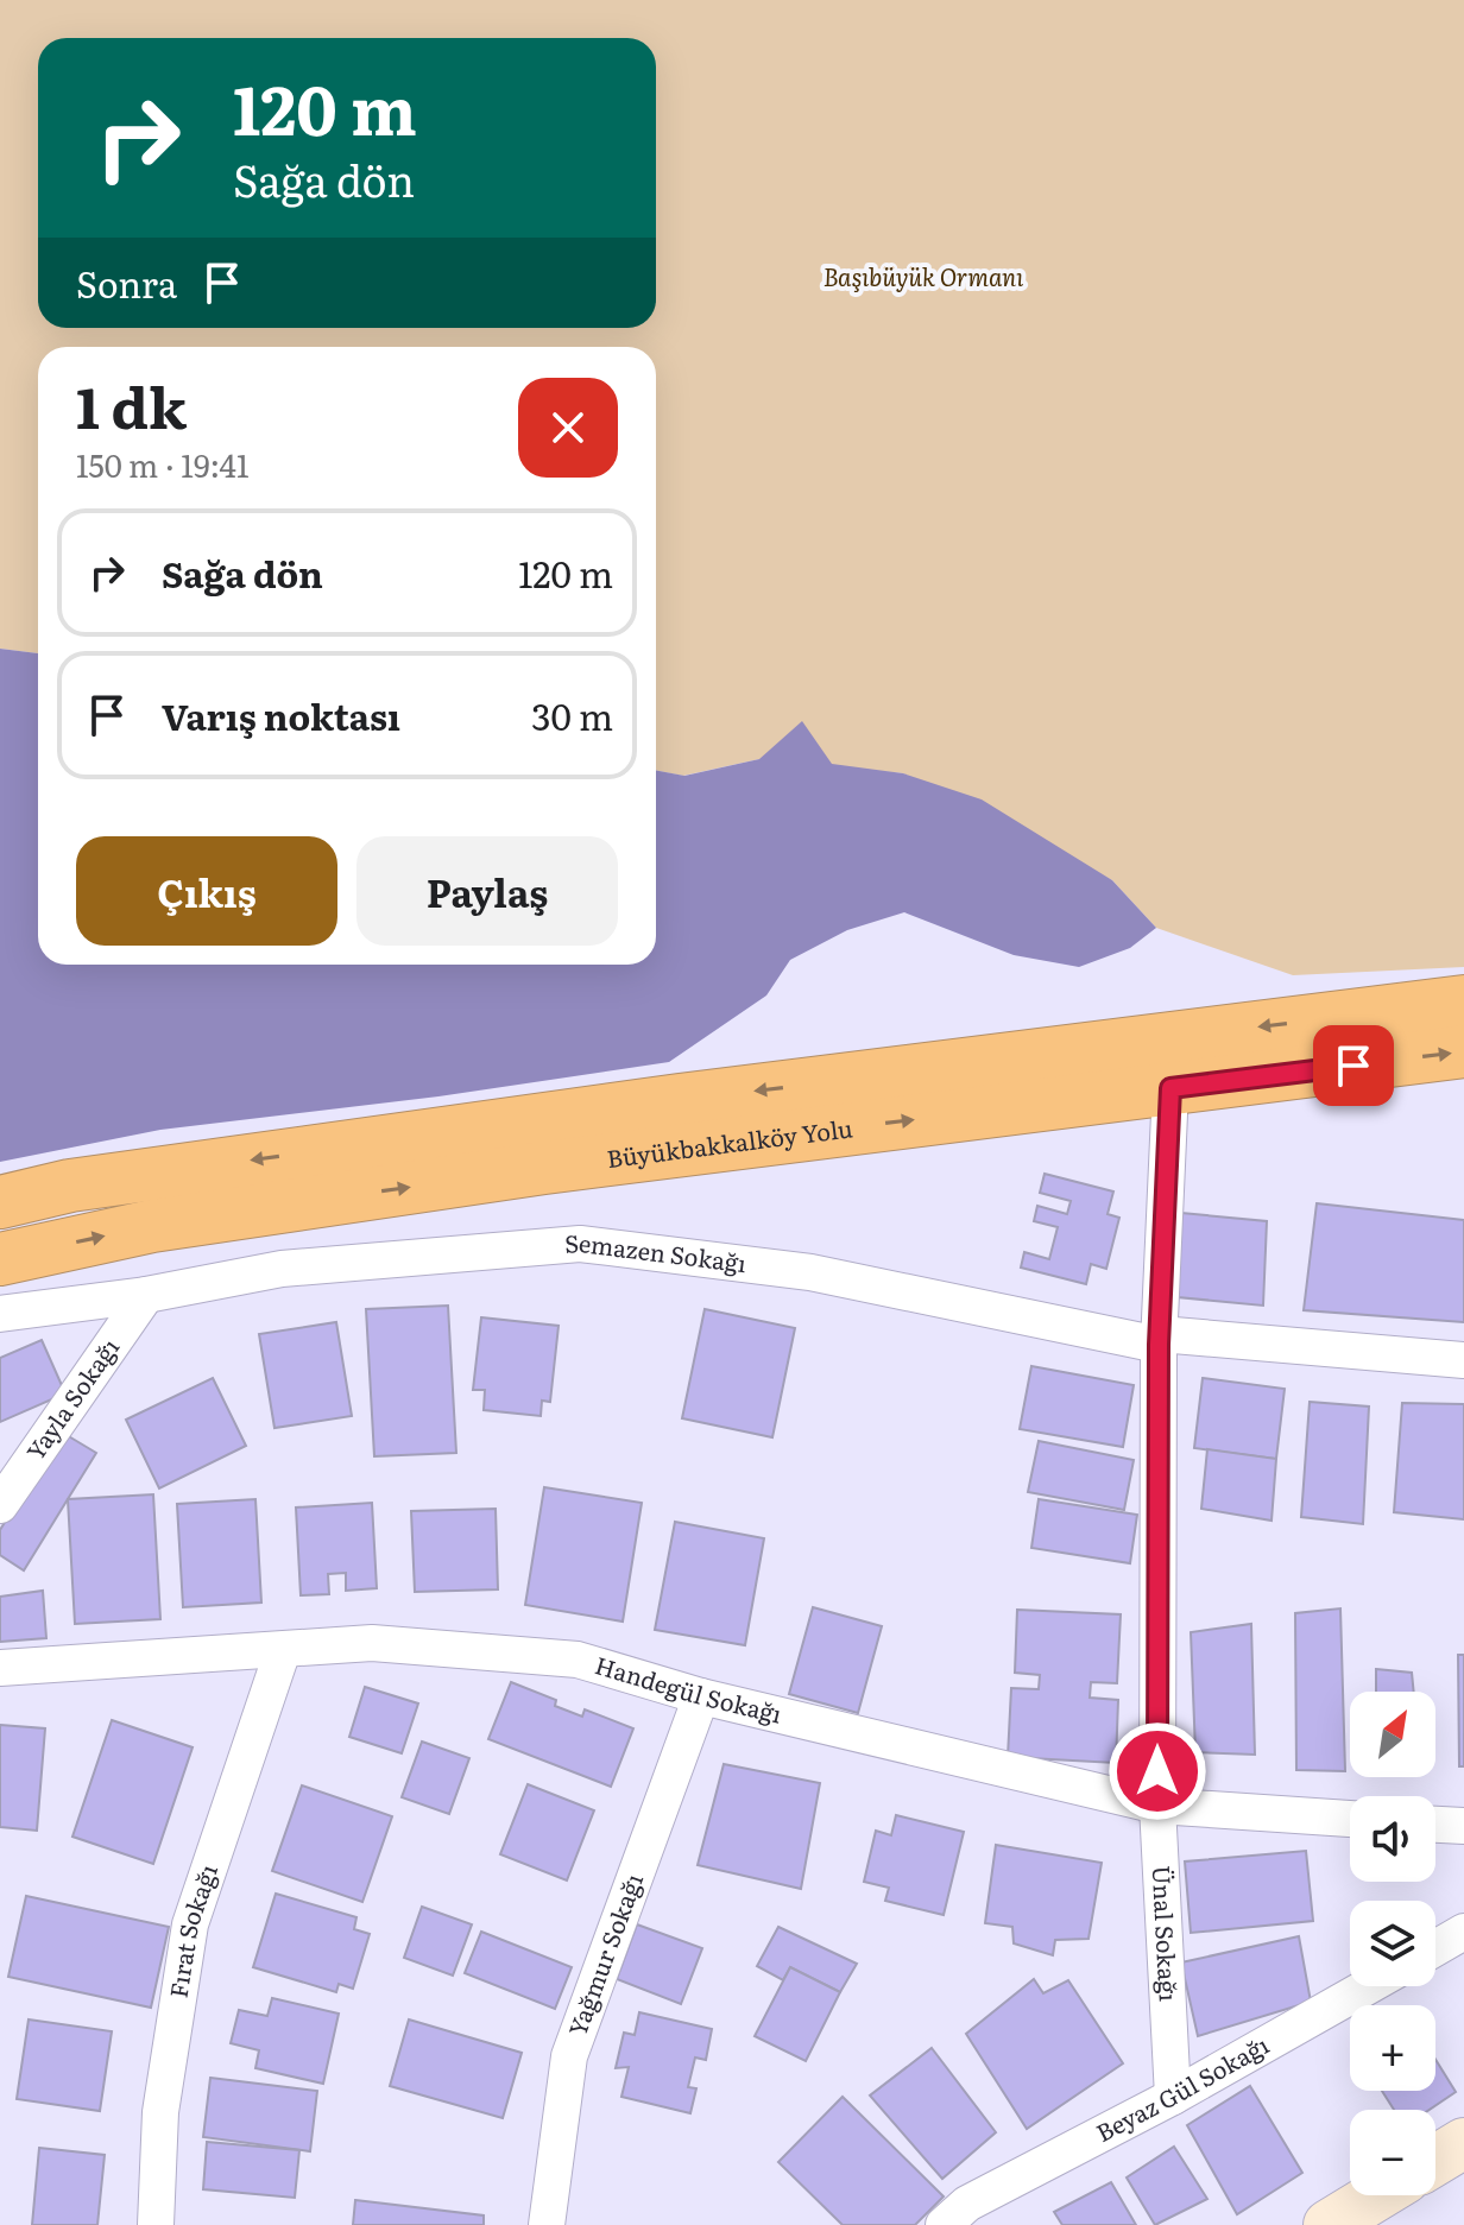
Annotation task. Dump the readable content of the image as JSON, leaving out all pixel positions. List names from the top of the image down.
{
  "streets": {
    "highway": ["Büyükbakkalköy Yolu"],
    "street": [
      "Semazen Sokağı",
      "Yayla Sokağı",
      "Handegül Sokağı",
      "Fırat Sokağı",
      "Ünal Sokağı",
      "Yağmur Sokağı",
      "Beyaz Gül Sokağı"
    ]
  },
  "crossings": [
    ["Büyükbakkalköy Yolu", "Ünal Sokağı"],
    ["Semazen Sokağı", "Yayla Sokağı"],
    ["Semazen Sokağı", "Ünal Sokağı"],
    ["Handegül Sokağı", "Fırat Sokağı"],
    ["Handegül Sokağı", "Ünal Sokağı"],
    ["Handegül Sokağı", "Yağmur Sokağı"],
    ["Ünal Sokağı", "Beyaz Gül Sokağı"]
  ],
  "parks": ["Başıbüyük Ormanı"],
  "north": "top right",
  "page": {
    "turn": ["120 m", "Sağa dön"],
    "then": "Sonra",
    "heading": ["1 dk", "150 m · 19:41"],
    "list": [
      {
        "name": "Sağa dön",
        "value": "120 m"
      },
      {
        "name": "Varış noktası",
        "value": "30 m"
      }
    ],
    "buttons": ["Çıkış", "Paylaş"],
    "map_buttons": ["+", "−"]
  }
}
